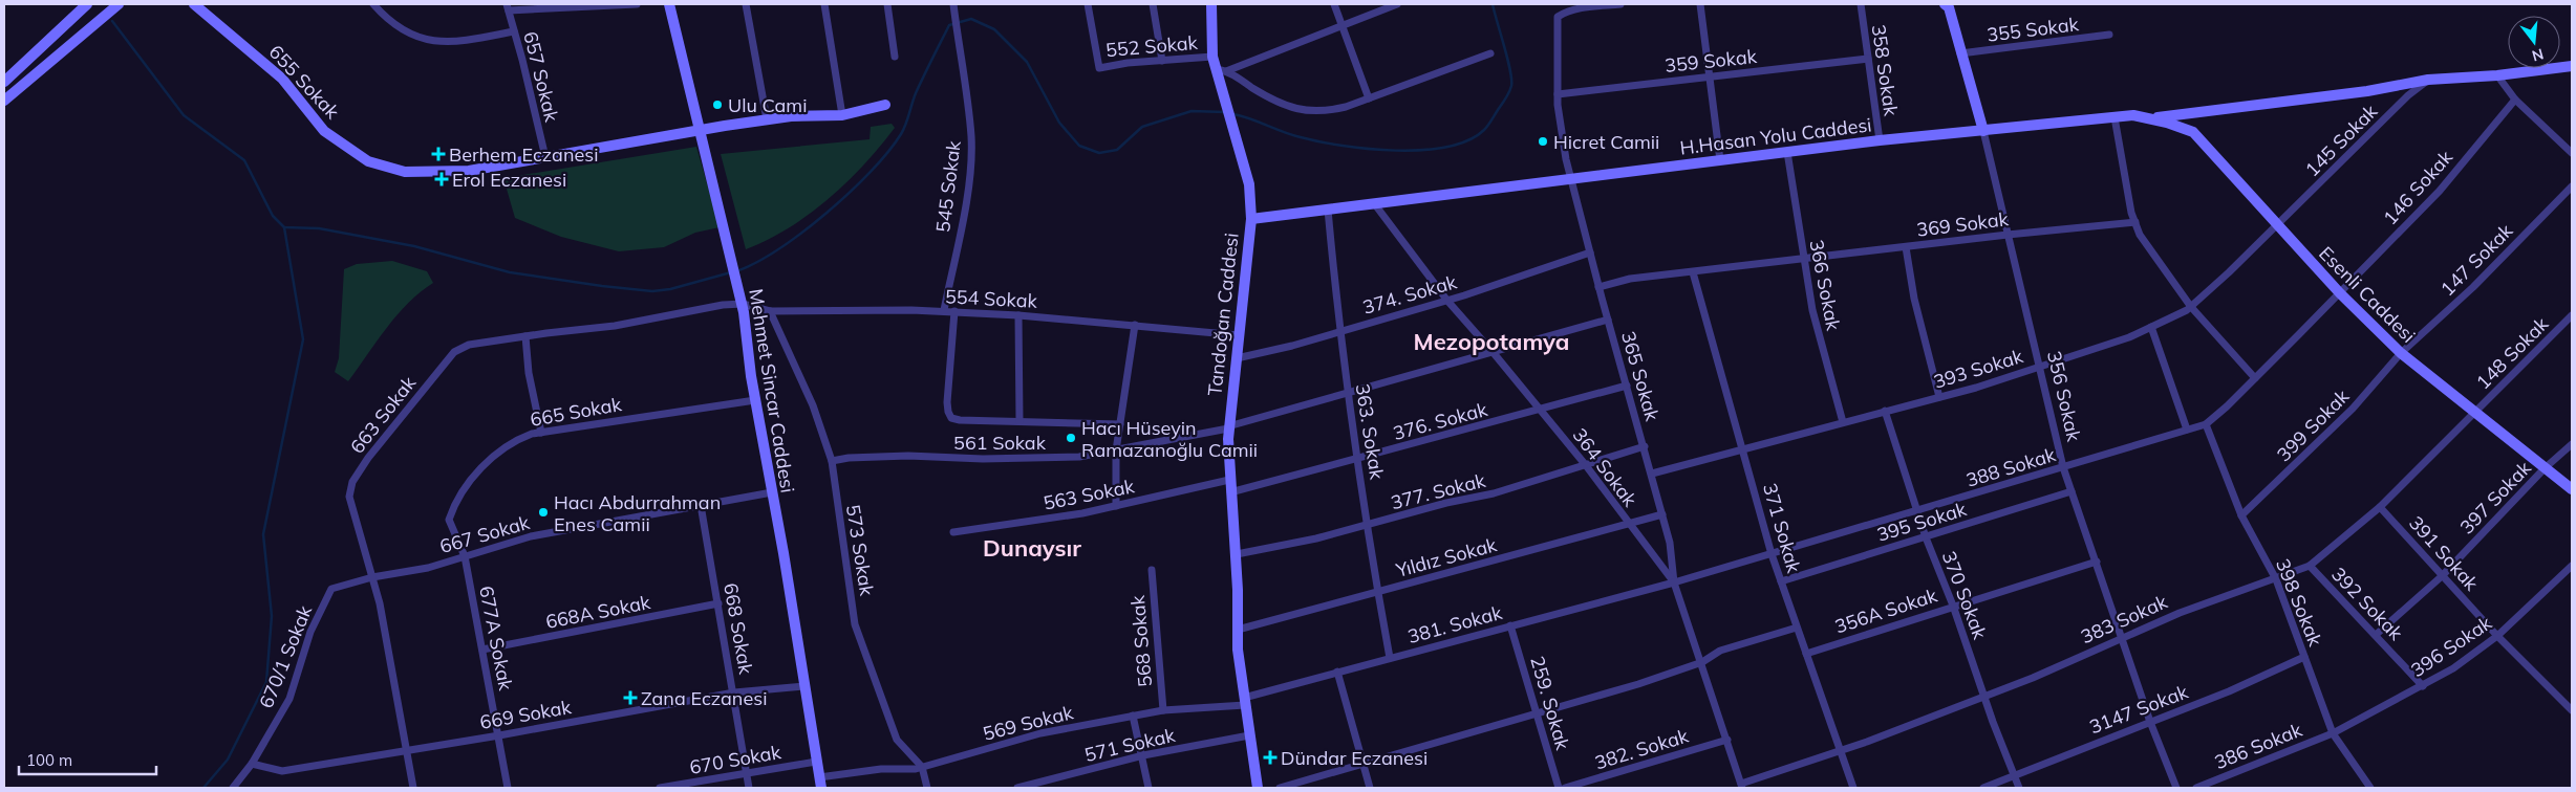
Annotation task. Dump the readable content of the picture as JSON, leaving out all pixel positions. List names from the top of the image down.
{
  "streets": {
    "street": [
      "355 Sokak",
      "552 Sokak",
      "359 Sokak",
      "358 Sokak",
      "657 Sokak",
      "655 Sokak",
      "H.Hasan Yolu Caddesi",
      "145 Sokak",
      "545 Sokak",
      "146 Sokak",
      "369 Sokak",
      "147 Sokak",
      "366 Sokak",
      "374. Sokak",
      "Esenli Caddesi",
      "554 Sokak",
      "Tandoğan Caddesi",
      "148 Sokak",
      "393 Sokak",
      "365 Sokak",
      "Mehmet Sincar Caddesi",
      "356 Sokak",
      "665 Sokak",
      "663 Sokak",
      "376. Sokak",
      "399 Sokak",
      "363. Sokak",
      "561 Sokak",
      "364 Sokak",
      "388 Sokak",
      "377. Sokak",
      "563 Sokak",
      "397 Sokak",
      "395 Sokak",
      "371 Sokak",
      "667 Sokak",
      "573 Sokak",
      "391 Sokak",
      "Yıldız Sokak",
      "370 Sokak",
      "398 Sokak",
      "392 Sokak",
      "356A Sokak",
      "668A Sokak",
      "383 Sokak",
      "381. Sokak",
      "668 Sokak",
      "677A Sokak",
      "568 Sokak",
      "396 Sokak",
      "670/1 Sokak",
      "259. Sokak",
      "3147 Sokak",
      "669 Sokak",
      "569 Sokak",
      "571 Sokak",
      "386 Sokak",
      "382. Sokak",
      "670 Sokak"
    ]
  },
  "crossings": [
    ["355 Sokak", "356 Sokak"],
    ["552 Sokak", "Tandoğan Caddesi"],
    ["359 Sokak", "358 Sokak"],
    ["359 Sokak", "365 Sokak"],
    ["358 Sokak", "H.Hasan Yolu Caddesi"],
    ["657 Sokak", "655 Sokak"],
    ["655 Sokak", "Mehmet Sincar Caddesi"],
    ["H.Hasan Yolu Caddesi", "366 Sokak"],
    ["H.Hasan Yolu Caddesi", "Esenli Caddesi"],
    ["H.Hasan Yolu Caddesi", "Tandoğan Caddesi"],
    ["H.Hasan Yolu Caddesi", "365 Sokak"],
    ["H.Hasan Yolu Caddesi", "356 Sokak"],
    ["H.Hasan Yolu Caddesi", "363. Sokak"],
    ["H.Hasan Yolu Caddesi", "364 Sokak"],
    ["145 Sokak", "Esenli Caddesi"],
    ["145 Sokak", "393 Sokak"],
    ["545 Sokak", "554 Sokak"],
    ["146 Sokak", "Esenli Caddesi"],
    ["146 Sokak", "388 Sokak"],
    ["369 Sokak", "366 Sokak"],
    ["369 Sokak", "365 Sokak"],
    ["369 Sokak", "356 Sokak"],
    ["369 Sokak", "371 Sokak"],
    ["147 Sokak", "Esenli Caddesi"],
    ["147 Sokak", "399 Sokak"],
    ["366 Sokak", "393 Sokak"],
    ["374. Sokak", "Tandoğan Caddesi"],
    ["374. Sokak", "365 Sokak"],
    ["374. Sokak", "363. Sokak"],
    ["374. Sokak", "364 Sokak"],
    ["Esenli Caddesi", "148 Sokak"],
    ["Esenli Caddesi", "393 Sokak"],
    ["Esenli Caddesi", "399 Sokak"],
    ["Esenli Caddesi", "388 Sokak"],
    ["Esenli Caddesi", "397 Sokak"],
    ["Esenli Caddesi", "383 Sokak"],
    ["554 Sokak", "Tandoğan Caddesi"],
    ["554 Sokak", "Mehmet Sincar Caddesi"],
    ["554 Sokak", "663 Sokak"],
    ["554 Sokak", "573 Sokak"],
    ["Tandoğan Caddesi", "376. Sokak"],
    ["Tandoğan Caddesi", "561 Sokak"],
    ["Tandoğan Caddesi", "377. Sokak"],
    ["Tandoğan Caddesi", "563 Sokak"],
    ["Tandoğan Caddesi", "Yıldız Sokak"],
    ["Tandoğan Caddesi", "381. Sokak"],
    ["Tandoğan Caddesi", "569 Sokak"],
    ["Tandoğan Caddesi", "571 Sokak"],
    ["148 Sokak", "383 Sokak"],
    ["393 Sokak", "365 Sokak"],
    ["393 Sokak", "356 Sokak"],
    ["393 Sokak", "371 Sokak"],
    ["393 Sokak", "370 Sokak"],
    ["365 Sokak", "376. Sokak"],
    ["365 Sokak", "561 Sokak"],
    ["365 Sokak", "364 Sokak"],
    ["365 Sokak", "388 Sokak"],
    ["365 Sokak", "377. Sokak"],
    ["365 Sokak", "Yıldız Sokak"],
    ["365 Sokak", "381. Sokak"],
    ["Mehmet Sincar Caddesi", "665 Sokak"],
    ["Mehmet Sincar Caddesi", "663 Sokak"],
    ["Mehmet Sincar Caddesi", "667 Sokak"],
    ["Mehmet Sincar Caddesi", "669 Sokak"],
    ["Mehmet Sincar Caddesi", "569 Sokak"],
    ["Mehmet Sincar Caddesi", "670 Sokak"],
    ["356 Sokak", "388 Sokak"],
    ["356 Sokak", "395 Sokak"],
    ["356 Sokak", "356A Sokak"],
    ["356 Sokak", "383 Sokak"],
    ["356 Sokak", "3147 Sokak"],
    ["665 Sokak", "667 Sokak"],
    ["665 Sokak", "677A Sokak"],
    ["663 Sokak", "667 Sokak"],
    ["663 Sokak", "669 Sokak"],
    ["376. Sokak", "363. Sokak"],
    ["376. Sokak", "364 Sokak"],
    ["399 Sokak", "398 Sokak"],
    ["363. Sokak", "561 Sokak"],
    ["363. Sokak", "377. Sokak"],
    ["363. Sokak", "Yıldız Sokak"],
    ["363. Sokak", "381. Sokak"],
    ["561 Sokak", "364 Sokak"],
    ["561 Sokak", "573 Sokak"],
    ["364 Sokak", "388 Sokak"],
    ["364 Sokak", "377. Sokak"],
    ["364 Sokak", "Yıldız Sokak"],
    ["364 Sokak", "383 Sokak"],
    ["364 Sokak", "381. Sokak"],
    ["364 Sokak", "382. Sokak"],
    ["388 Sokak", "371 Sokak"],
    ["388 Sokak", "370 Sokak"],
    ["388 Sokak", "398 Sokak"],
    ["388 Sokak", "381. Sokak"],
    ["397 Sokak", "391 Sokak"],
    ["397 Sokak", "392 Sokak"],
    ["395 Sokak", "371 Sokak"],
    ["395 Sokak", "370 Sokak"],
    ["371 Sokak", "356A Sokak"],
    ["371 Sokak", "383 Sokak"],
    ["667 Sokak", "668 Sokak"],
    ["667 Sokak", "677A Sokak"],
    ["667 Sokak", "670/1 Sokak"],
    ["573 Sokak", "569 Sokak"],
    ["391 Sokak", "383 Sokak"],
    ["391 Sokak", "396 Sokak"],
    ["370 Sokak", "356A Sokak"],
    ["370 Sokak", "383 Sokak"],
    ["370 Sokak", "3147 Sokak"],
    ["398 Sokak", "383 Sokak"],
    ["398 Sokak", "396 Sokak"],
    ["398 Sokak", "3147 Sokak"],
    ["398 Sokak", "386 Sokak"],
    ["392 Sokak", "383 Sokak"],
    ["392 Sokak", "396 Sokak"],
    ["668A Sokak", "668 Sokak"],
    ["668A Sokak", "677A Sokak"],
    ["381. Sokak", "259. Sokak"],
    ["381. Sokak", "569 Sokak"],
    ["668 Sokak", "669 Sokak"],
    ["668 Sokak", "670 Sokak"],
    ["677A Sokak", "669 Sokak"],
    ["568 Sokak", "569 Sokak"],
    ["396 Sokak", "386 Sokak"],
    ["670/1 Sokak", "669 Sokak"]
  ],
  "districts": ["Mezopotamya", "Dunaysır"],
  "places": {
    "other": [
      "Ulu Cami",
      "Hicret Camii",
      "Hacı Hüseyin Ramazanoğlu Camii",
      "Hacı Abdurrahman Enes Camii"
    ],
    "health": [
      "Berhem Eczanesi",
      "Erol Eczanesi",
      "Zana Eczanesi",
      "Dündar Eczanesi"
    ]
  },
  "scale_bar": "100 m",
  "north": "bottom"
}
